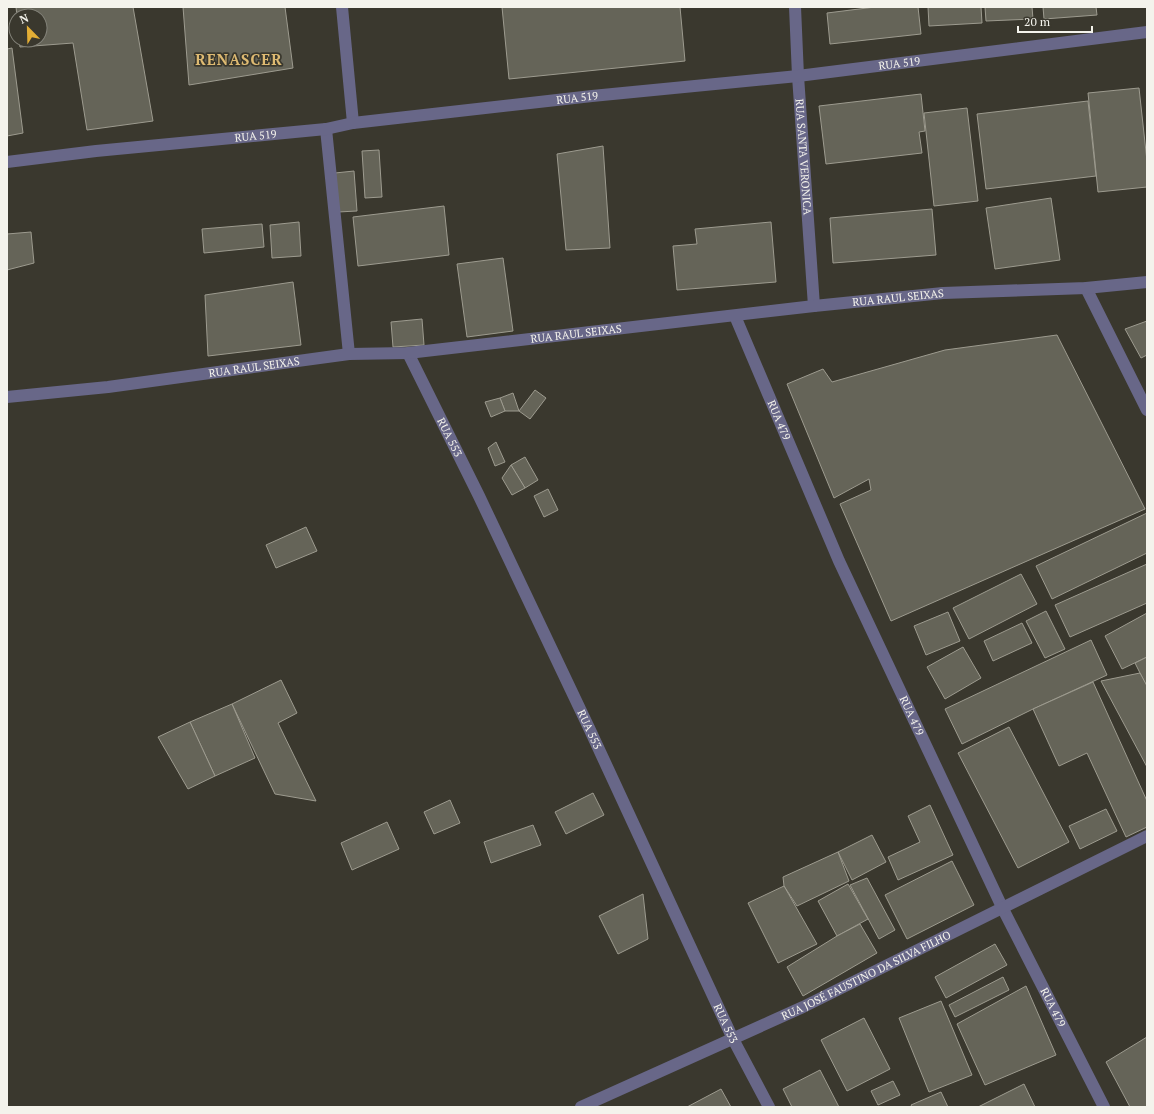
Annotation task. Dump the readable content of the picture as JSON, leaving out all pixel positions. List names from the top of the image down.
{
  "streets": {
    "street": [
      "RUA 519",
      "RUA SANTA VERONICA",
      "RUA RAUL SEIXAS",
      "RUA 479",
      "RUA 553",
      "RUA JOSÉ FAUSTINO DA SILVA FILHO"
    ]
  },
  "crossings": [
    ["RUA 519", "RUA SANTA VERONICA"],
    ["RUA SANTA VERONICA", "RUA RAUL SEIXAS"],
    ["RUA RAUL SEIXAS", "RUA 479"],
    ["RUA RAUL SEIXAS", "RUA 553"],
    ["RUA 479", "RUA JOSÉ FAUSTINO DA SILVA FILHO"],
    ["RUA 553", "RUA JOSÉ FAUSTINO DA SILVA FILHO"]
  ],
  "districts": ["RENASCER"],
  "scale_bar": "20 m",
  "north": "top left"
}
